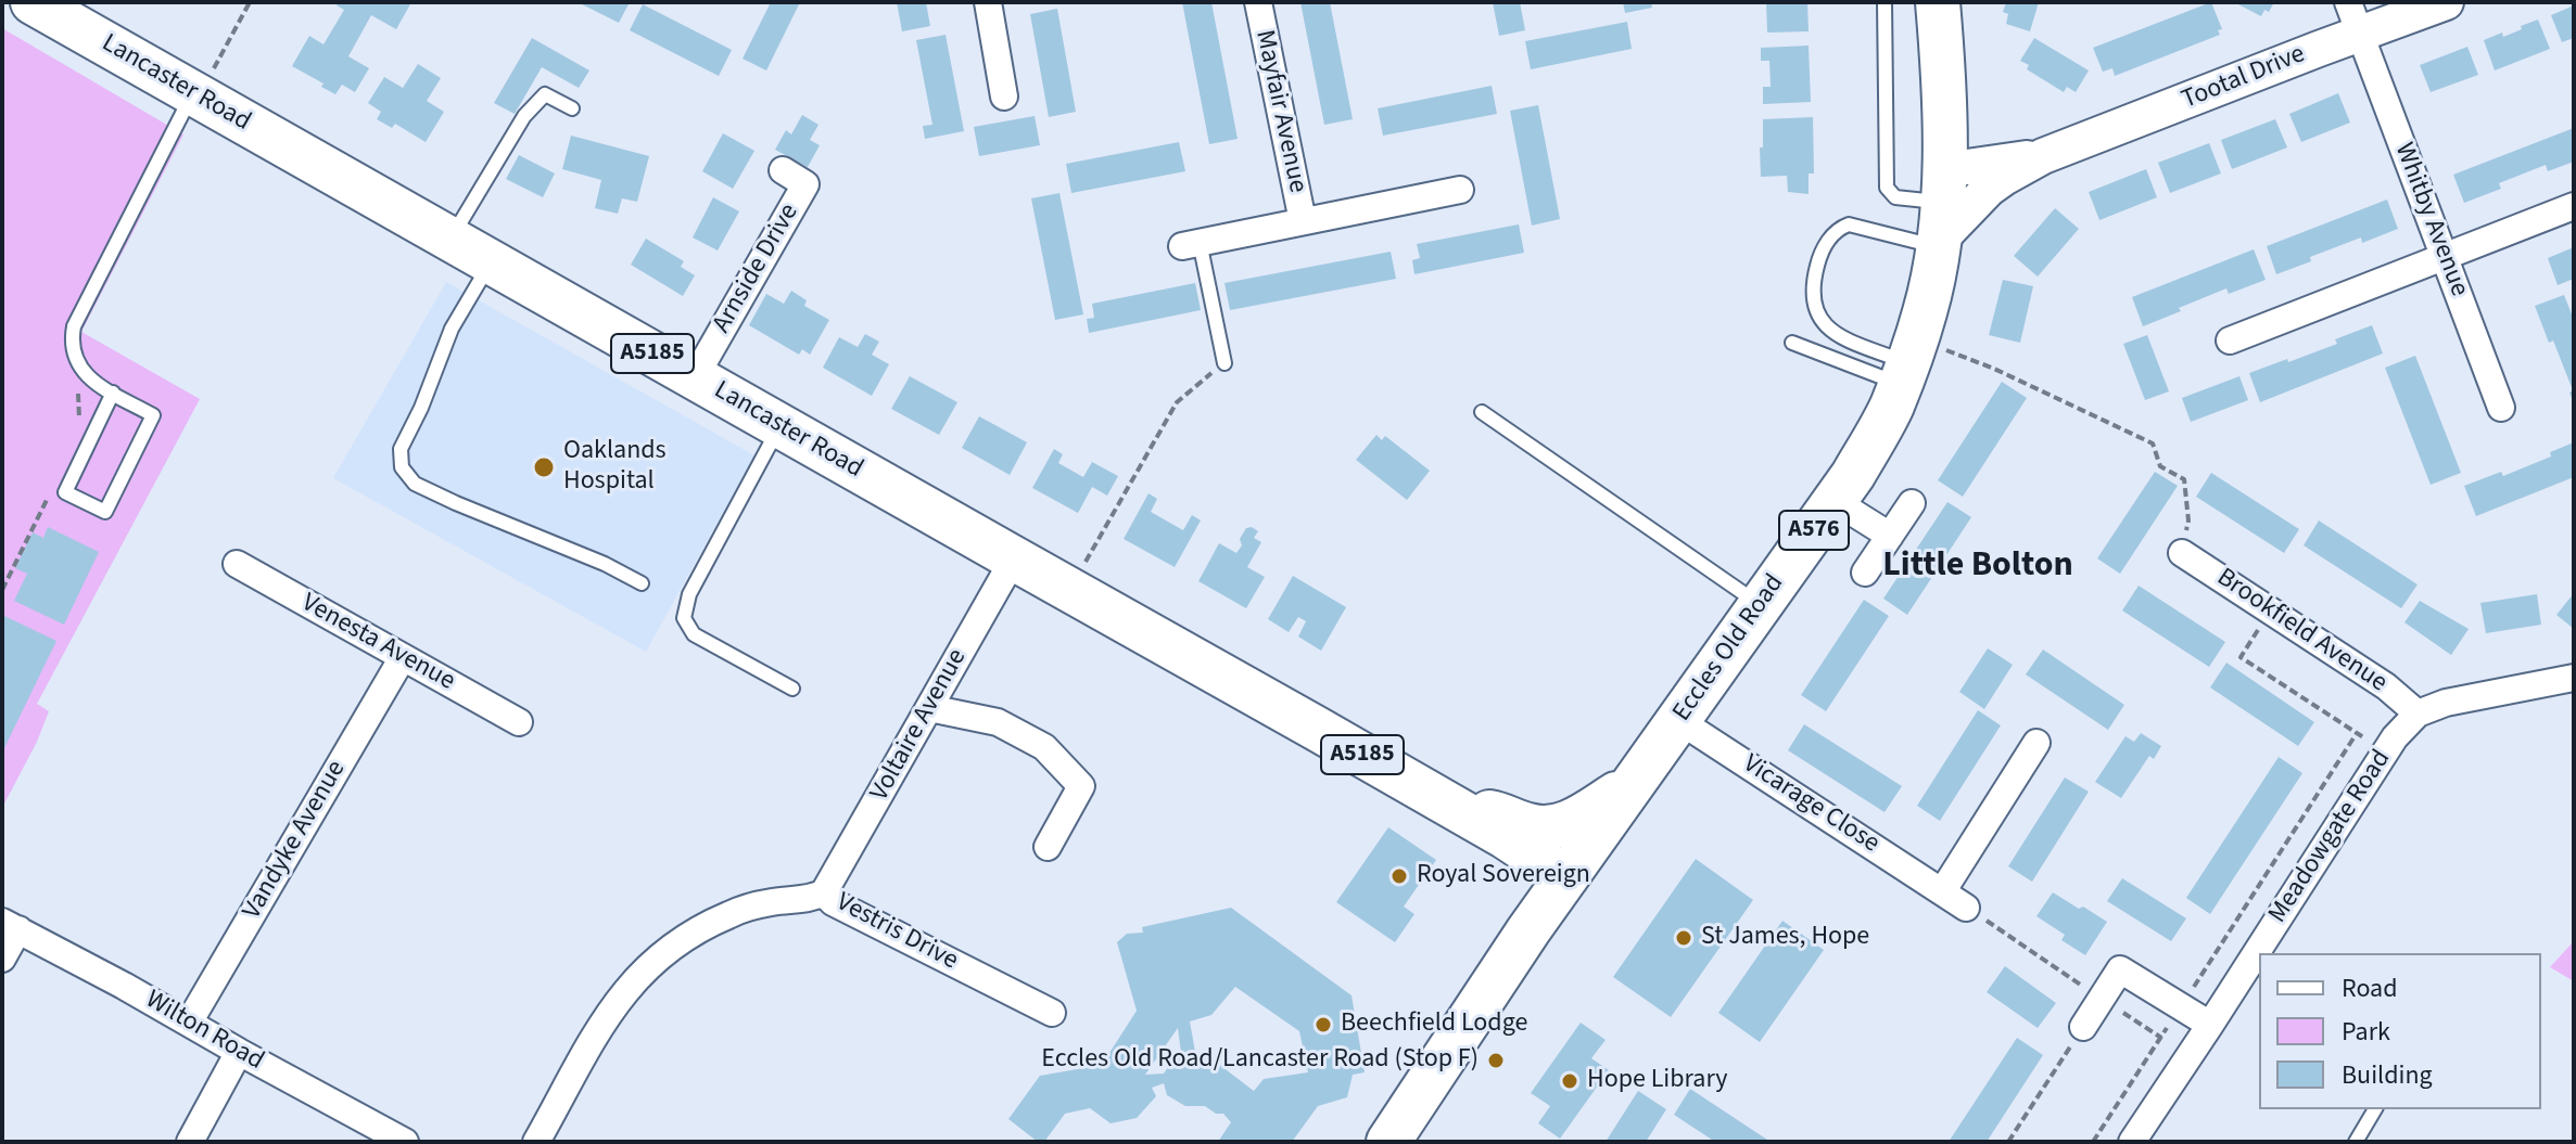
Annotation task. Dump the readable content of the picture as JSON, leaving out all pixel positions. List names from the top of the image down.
{
  "streets": {
    "main road": [
      "Lancaster Road",
      "A5185",
      "A576",
      "Eccles Old Road"
    ],
    "street": [
      "Tootal Drive",
      "Mayfair Avenue",
      "Whitby Avenue",
      "Arnside Drive",
      "Brookfield Avenue",
      "Venesta Avenue",
      "Voltaire Avenue",
      "Vicarage Close",
      "Meadowgate Road",
      "Vandyke Avenue",
      "Vestris Drive",
      "Wilton Road"
    ]
  },
  "crossings": [
    ["Tootal Drive", "Whitby Avenue"],
    ["Tootal Drive", "Eccles Old Road"],
    ["Lancaster Road", "Arnside Drive"],
    ["Lancaster Road", "Eccles Old Road"],
    ["Lancaster Road", "Voltaire Avenue"],
    ["Brookfield Avenue", "Meadowgate Road"],
    ["Venesta Avenue", "Vandyke Avenue"],
    ["Eccles Old Road", "Vicarage Close"],
    ["Voltaire Avenue", "Vestris Drive"],
    ["Vandyke Avenue", "Wilton Road"]
  ],
  "districts": ["Little Bolton"],
  "places": [
    "Oaklands Hospital",
    "Royal Sovereign",
    "St James, Hope",
    "Beechfield Lodge",
    "Eccles Old Road/Lancaster Road (Stop F)",
    "Hope Library"
  ],
  "legend": ["Road", "Park", "Building"]
}
